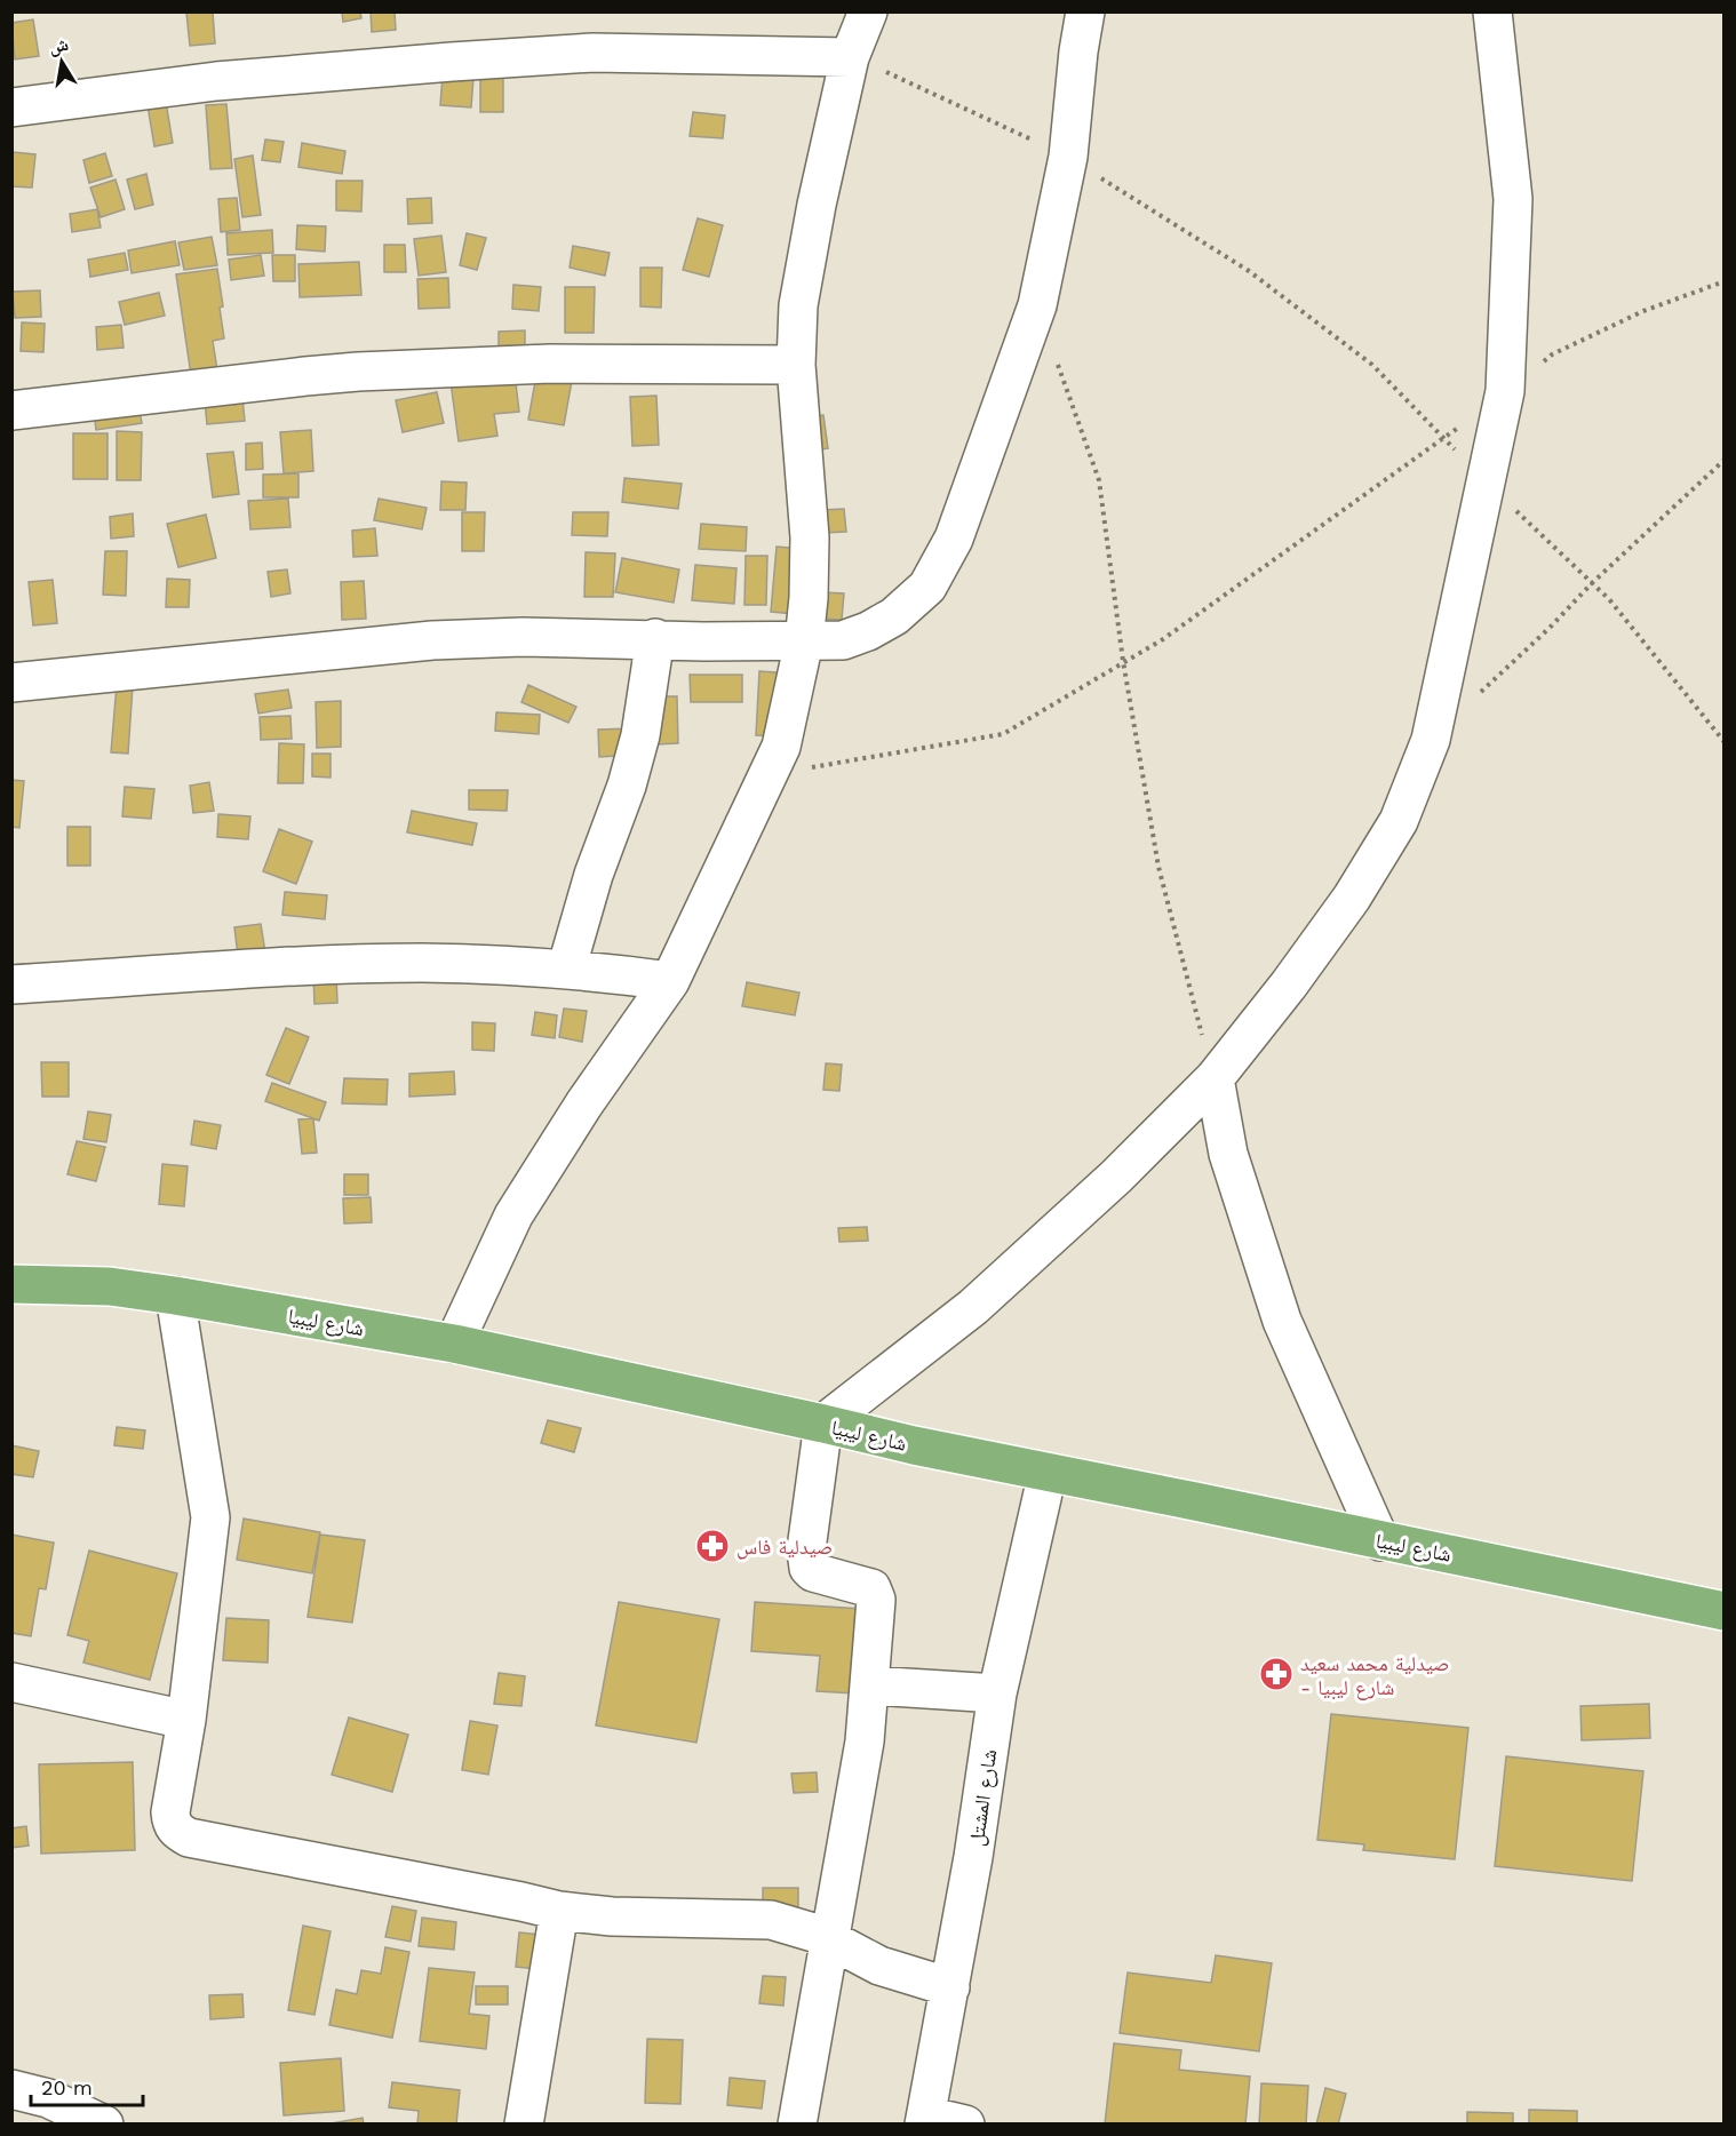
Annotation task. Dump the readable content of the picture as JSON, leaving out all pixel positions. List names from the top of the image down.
{
  "streets": {
    "highway": ["شارع ليبيا"],
    "street": ["شارع المشتل"]
  },
  "crossings": [
    ["شارع ليبيا", "شارع المشتل"]
  ],
  "places": {
    "pharmacy": ["صيدلية فاس", "صيدلية محمد سعيد - شارع ليبيا"]
  },
  "scale_bar": "20 m",
  "north": "top"
}
